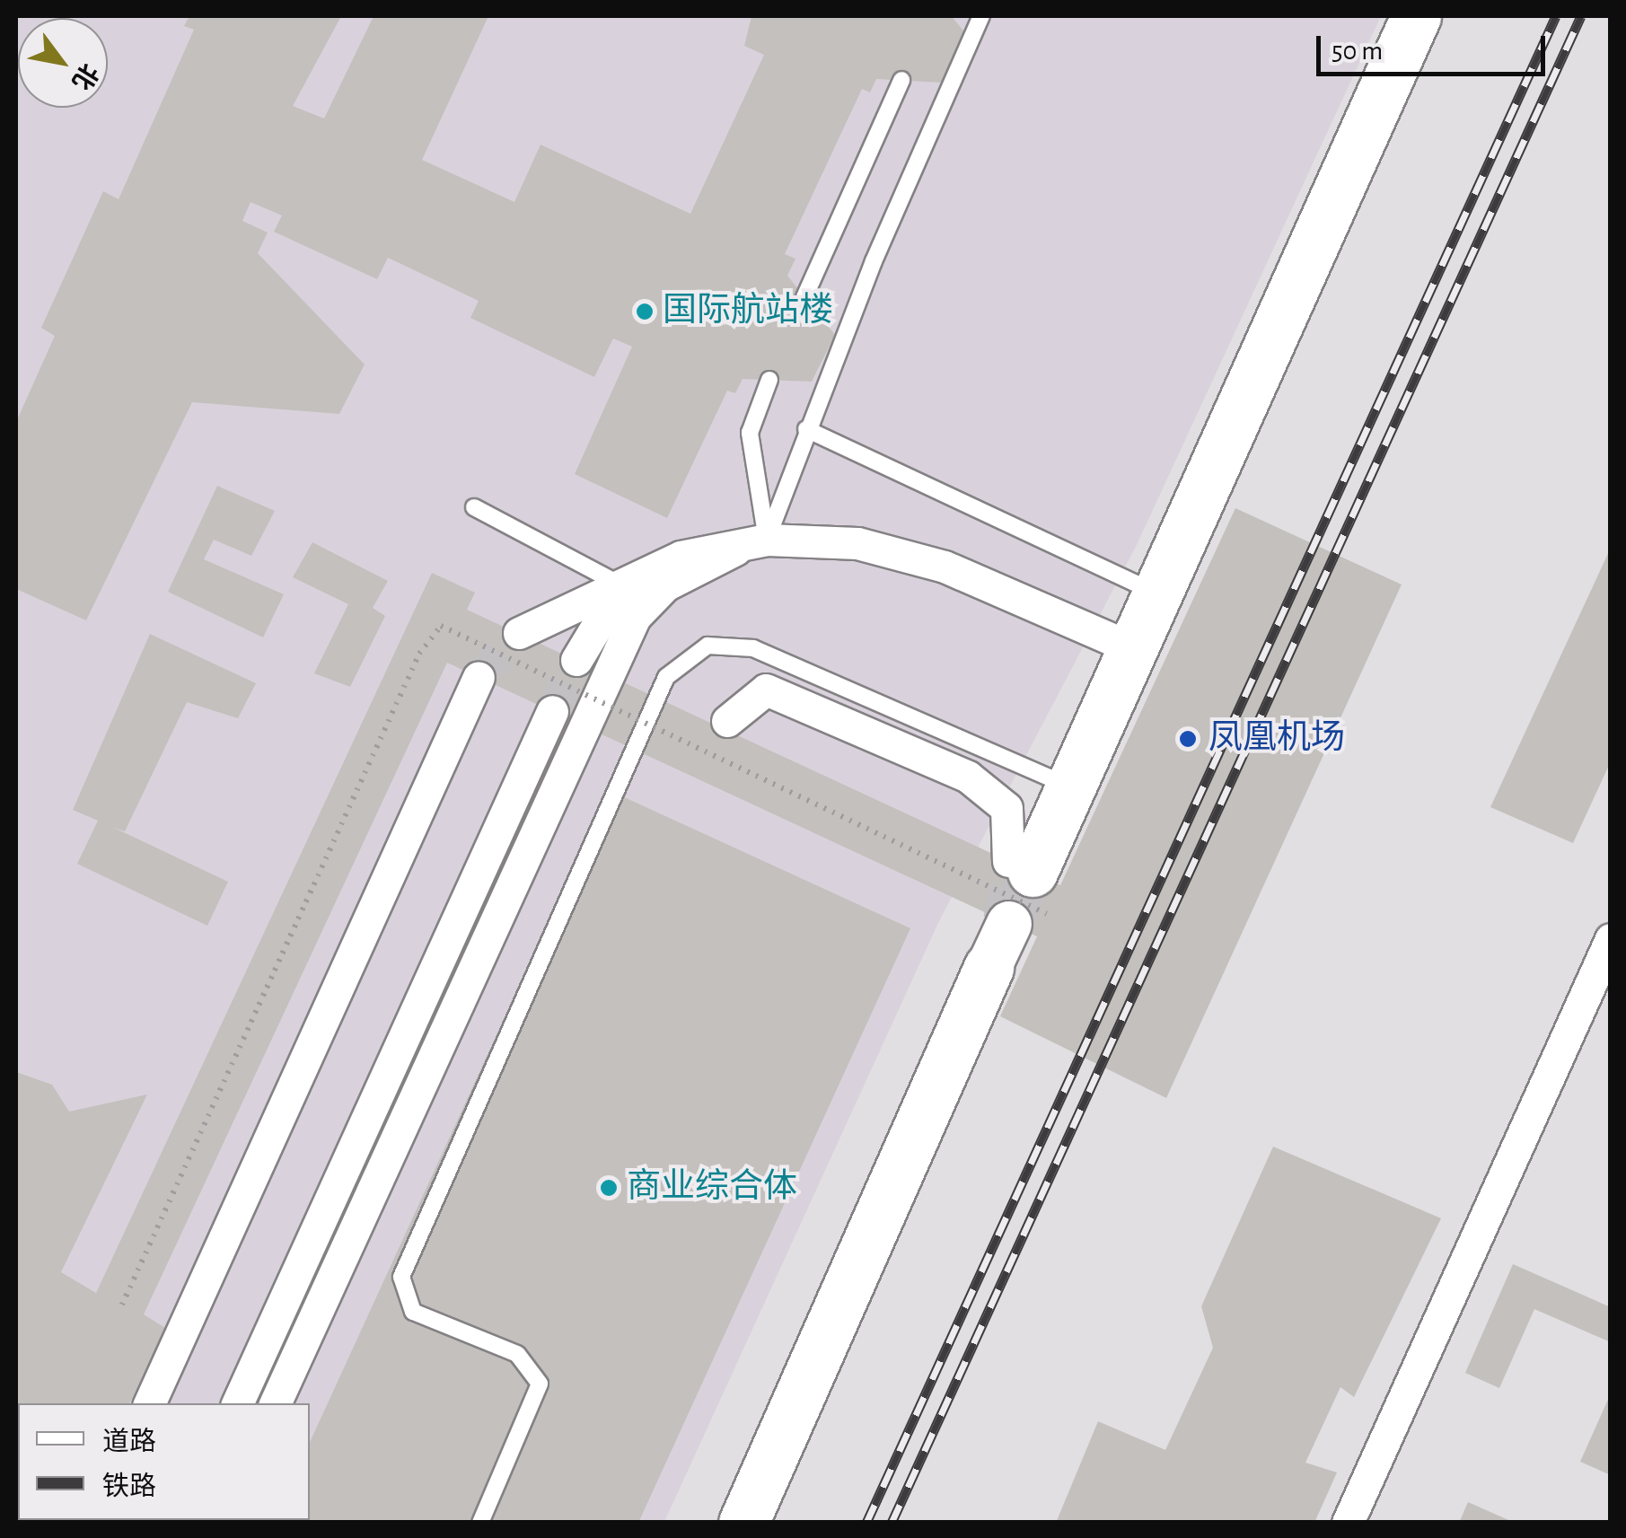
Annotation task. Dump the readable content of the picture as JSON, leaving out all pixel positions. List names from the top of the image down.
{
  "places": ["国际航站楼", "凤凰机场", "商业综合体"],
  "legend": ["道路", "铁路"],
  "scale_bar": "50 m",
  "north": "bottom right"
}
